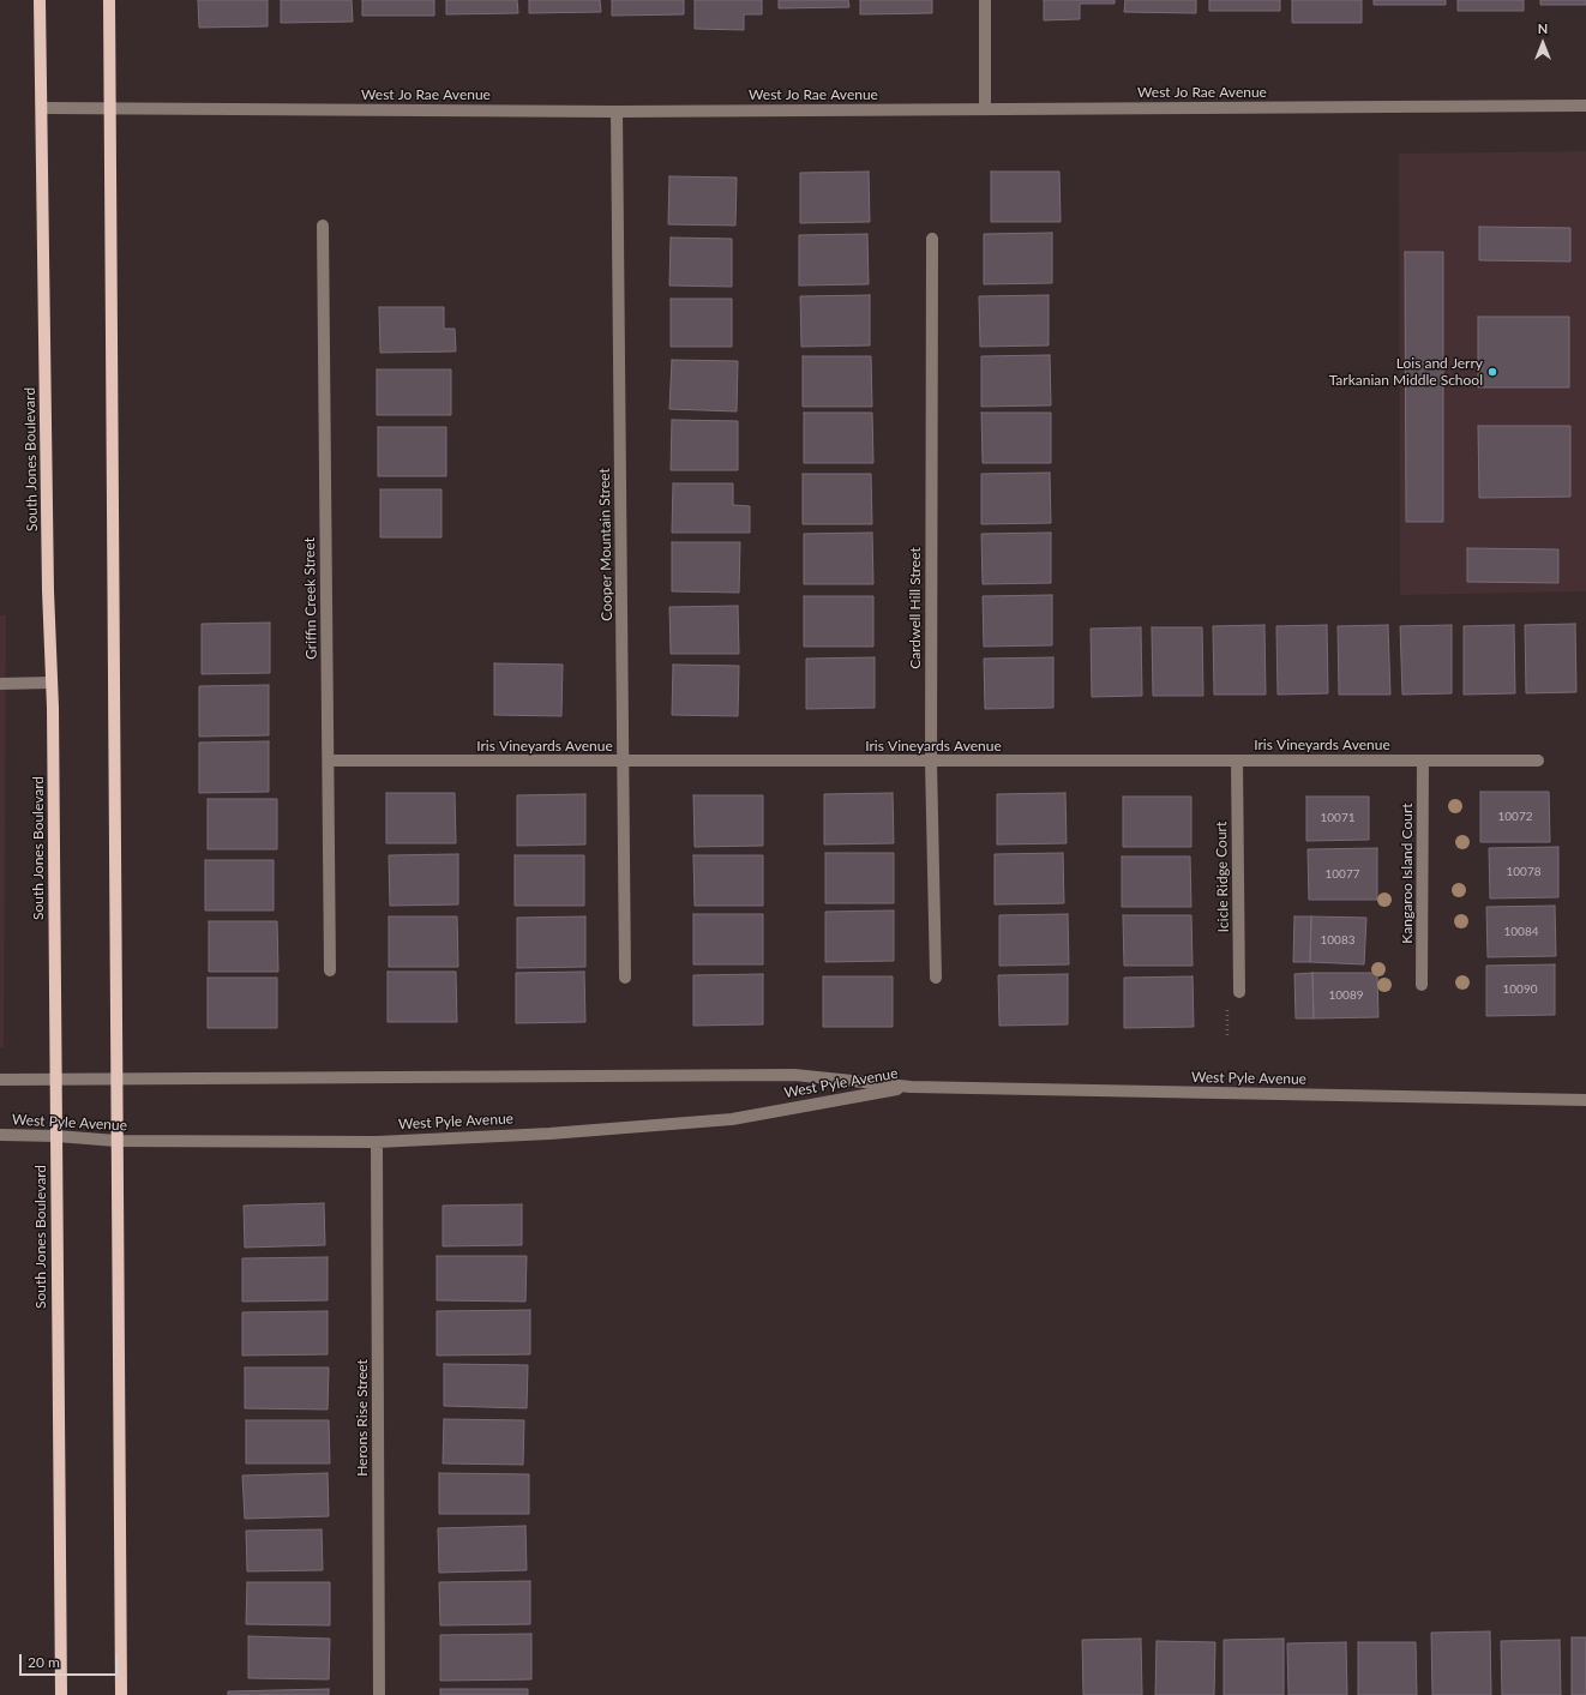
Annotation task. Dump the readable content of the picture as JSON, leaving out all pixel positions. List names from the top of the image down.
{
  "streets": {
    "main road": ["South Jones Boulevard"],
    "street": [
      "West Jo Rae Avenue",
      "Cooper Mountain Street",
      "Griffin Creek Street",
      "Cardwell Hill Street",
      "Iris Vineyards Avenue",
      "Kangaroo Island Court",
      "Icicle Ridge Court",
      "West Pyle Avenue",
      "Herons Rise Street"
    ]
  },
  "crossings": [
    ["West Jo Rae Avenue", "South Jones Boulevard"],
    ["West Jo Rae Avenue", "Cooper Mountain Street"],
    ["South Jones Boulevard", "West Pyle Avenue"],
    ["Cooper Mountain Street", "Iris Vineyards Avenue"],
    ["Griffin Creek Street", "Iris Vineyards Avenue"],
    ["Cardwell Hill Street", "Iris Vineyards Avenue"],
    ["Iris Vineyards Avenue", "Kangaroo Island Court"],
    ["Iris Vineyards Avenue", "Icicle Ridge Court"],
    ["West Pyle Avenue", "Herons Rise Street"]
  ],
  "places": ["Lois and Jerry Tarkanian Middle School"],
  "house_numbers": [
    "10072",
    "10071",
    "10078",
    "10077",
    "10084",
    "10083",
    "10090",
    "10089"
  ],
  "scale_bar": "20 m",
  "north": "top"
}
